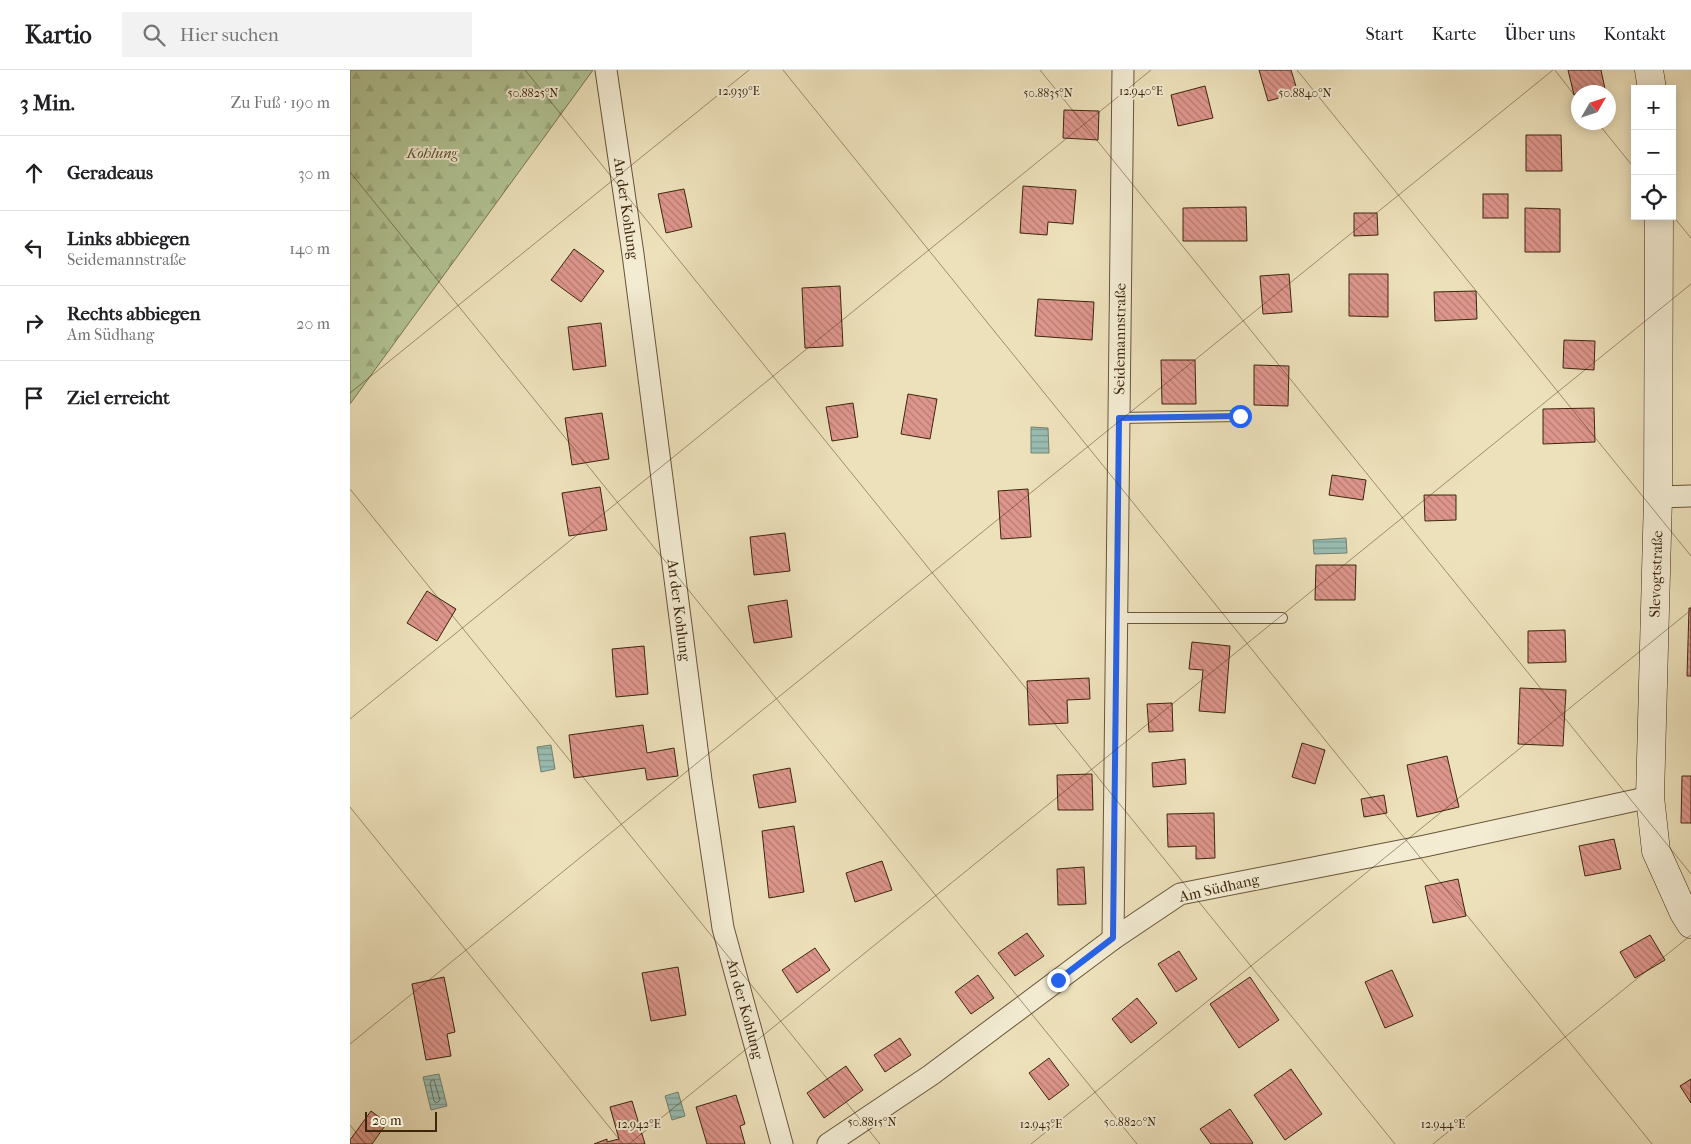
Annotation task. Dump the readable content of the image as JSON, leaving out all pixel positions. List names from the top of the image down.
{
  "streets": {
    "street": [
      "An der Kohlung",
      "Seidemannstraße",
      "Slevogtstraße",
      "Am Südhang"
    ]
  },
  "crossings": [
    ["Seidemannstraße", "Am Südhang"],
    ["Slevogtstraße", "Am Südhang"]
  ],
  "parks": ["Kohlung"],
  "scale_bar": "20 m",
  "north": "top right",
  "page": {
    "header": "Kartio",
    "search": "Hier suchen",
    "nav": [
      "Start",
      "Karte",
      "Über uns",
      "Kontakt"
    ],
    "heading": ["3 Min.", "Zu Fuß · 190 m"],
    "map_buttons": ["+", "−"],
    "list": [
      ["Geradeaus", "30 m"],
      ["Links abbiegen", "Seidemannstraße", "140 m"],
      ["Rechts abbiegen", "Am Südhang", "20 m"],
      "Ziel erreicht"
    ],
    "scale": "20 m"
  },
  "coordinates": [
    "12.939°E",
    "12.940°E",
    "50.8825°N",
    "50.8835°N",
    "50.8840°N",
    "50.8815°N",
    "50.8820°N",
    "12.942°E",
    "12.943°E",
    "12.944°E"
  ]
}
